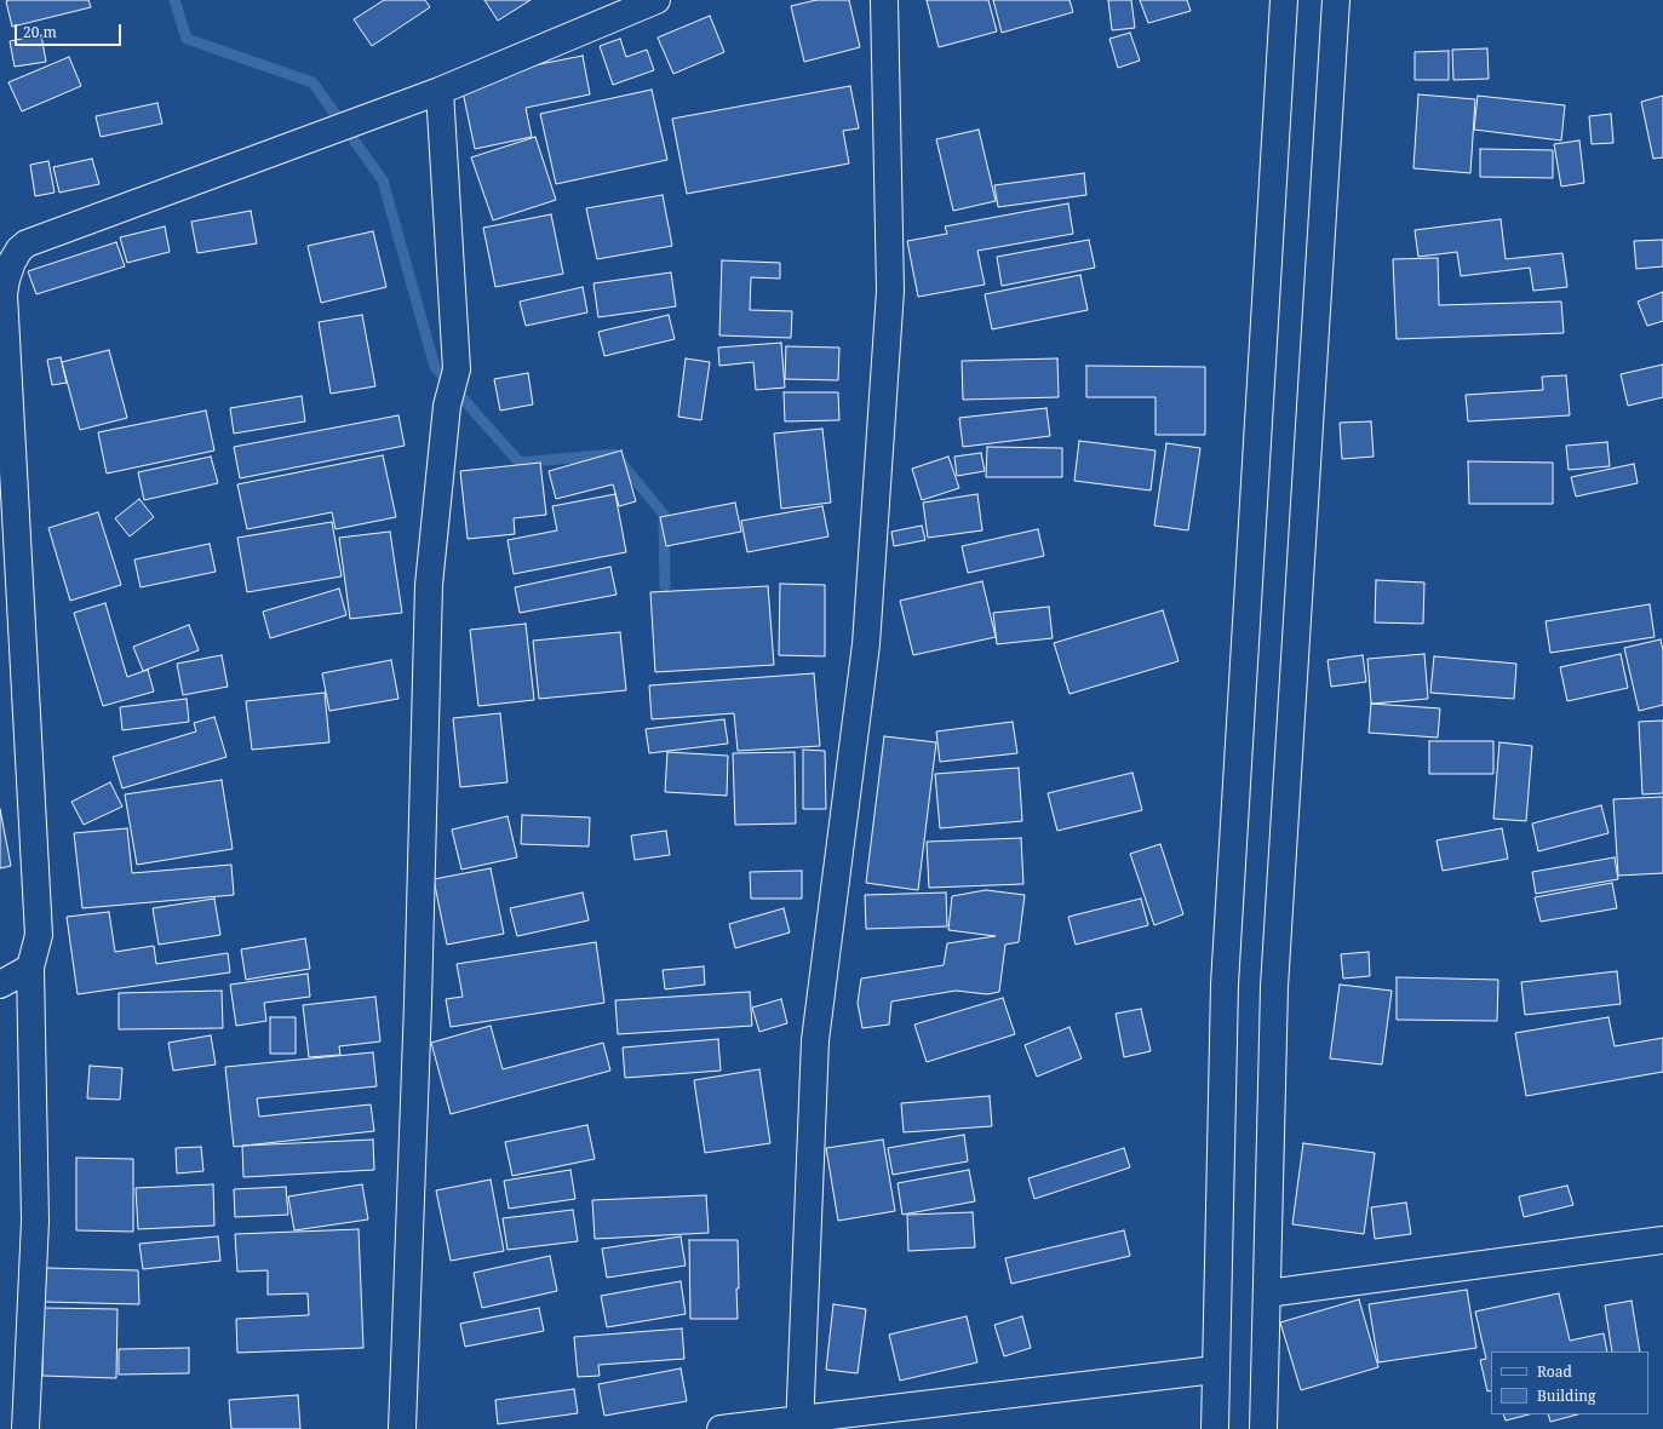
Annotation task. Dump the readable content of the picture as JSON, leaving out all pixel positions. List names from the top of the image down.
{
  "legend": ["Road", "Building"],
  "scale_bar": "20 m"
}
